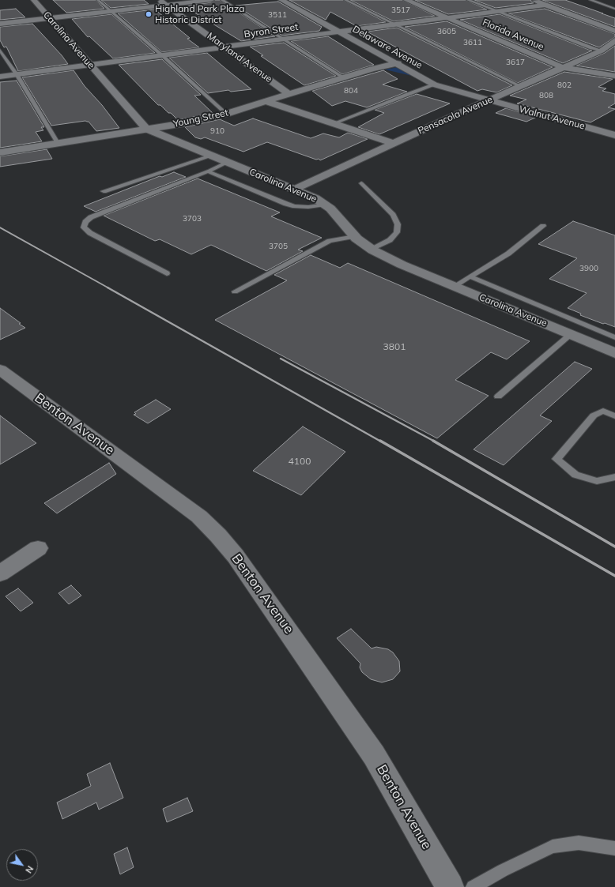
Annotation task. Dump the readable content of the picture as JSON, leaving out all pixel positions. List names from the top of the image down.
{
  "streets": {
    "street": [
      "Byron Street",
      "Florida Avenue",
      "Carolina Avenue",
      "Delaware Avenue",
      "Maryland Avenue",
      "Pensacola Avenue",
      "Walnut Avenue",
      "Young Street",
      "Benton Avenue"
    ]
  },
  "crossings": [
    ["Byron Street", "Florida Avenue"],
    ["Byron Street", "Carolina Avenue"],
    ["Byron Street", "Delaware Avenue"],
    ["Byron Street", "Maryland Avenue"],
    ["Florida Avenue", "Pensacola Avenue"],
    ["Carolina Avenue", "Pensacola Avenue"],
    ["Carolina Avenue", "Young Street"],
    ["Delaware Avenue", "Pensacola Avenue"],
    ["Delaware Avenue", "Walnut Avenue"],
    ["Delaware Avenue", "Young Street"],
    ["Maryland Avenue", "Pensacola Avenue"],
    ["Maryland Avenue", "Young Street"],
    ["Pensacola Avenue", "Walnut Avenue"]
  ],
  "places": ["Highland Park Plaza Historic District"],
  "house_numbers": [
    "3517",
    "3511",
    "3605",
    "3611",
    "3617",
    "802",
    "804",
    "808",
    "910",
    "3703",
    "3705",
    "3900",
    "3801",
    "4100"
  ],
  "north": "bottom right"
}
